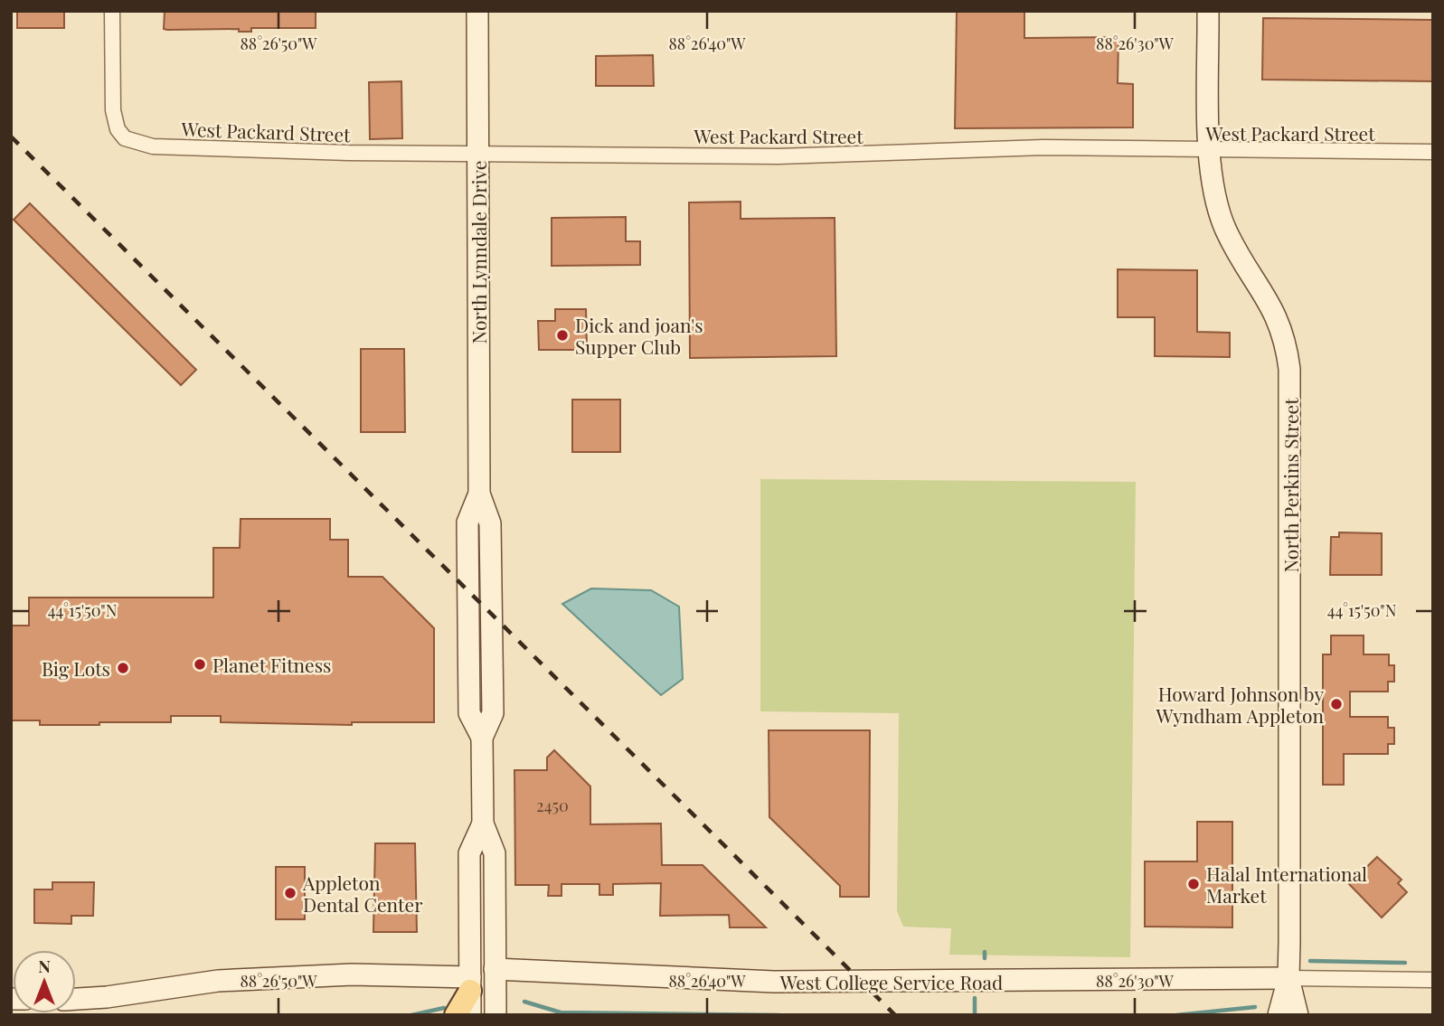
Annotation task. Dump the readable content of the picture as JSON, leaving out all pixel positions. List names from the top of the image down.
{
  "streets": {
    "street": [
      "West Packard Street",
      "North Lynndale Drive",
      "North Perkins Street",
      "West College Service Road"
    ]
  },
  "crossings": [
    ["West Packard Street", "North Lynndale Drive"],
    ["West Packard Street", "North Perkins Street"],
    ["North Lynndale Drive", "West College Service Road"],
    ["North Perkins Street", "West College Service Road"]
  ],
  "places": [
    "Dick and joan's Supper Club",
    "Planet Fitness",
    "Big Lots",
    "Howard Johnson by Wyndham Appleton",
    "Halal International Market",
    "Appleton Dental Center"
  ],
  "house_numbers": ["2450"],
  "north": "top",
  "coordinates": [
    "88°26'50\"W",
    "88°26'40\"W",
    "88°26'30\"W",
    "44°15'50\"N"
  ]
}
